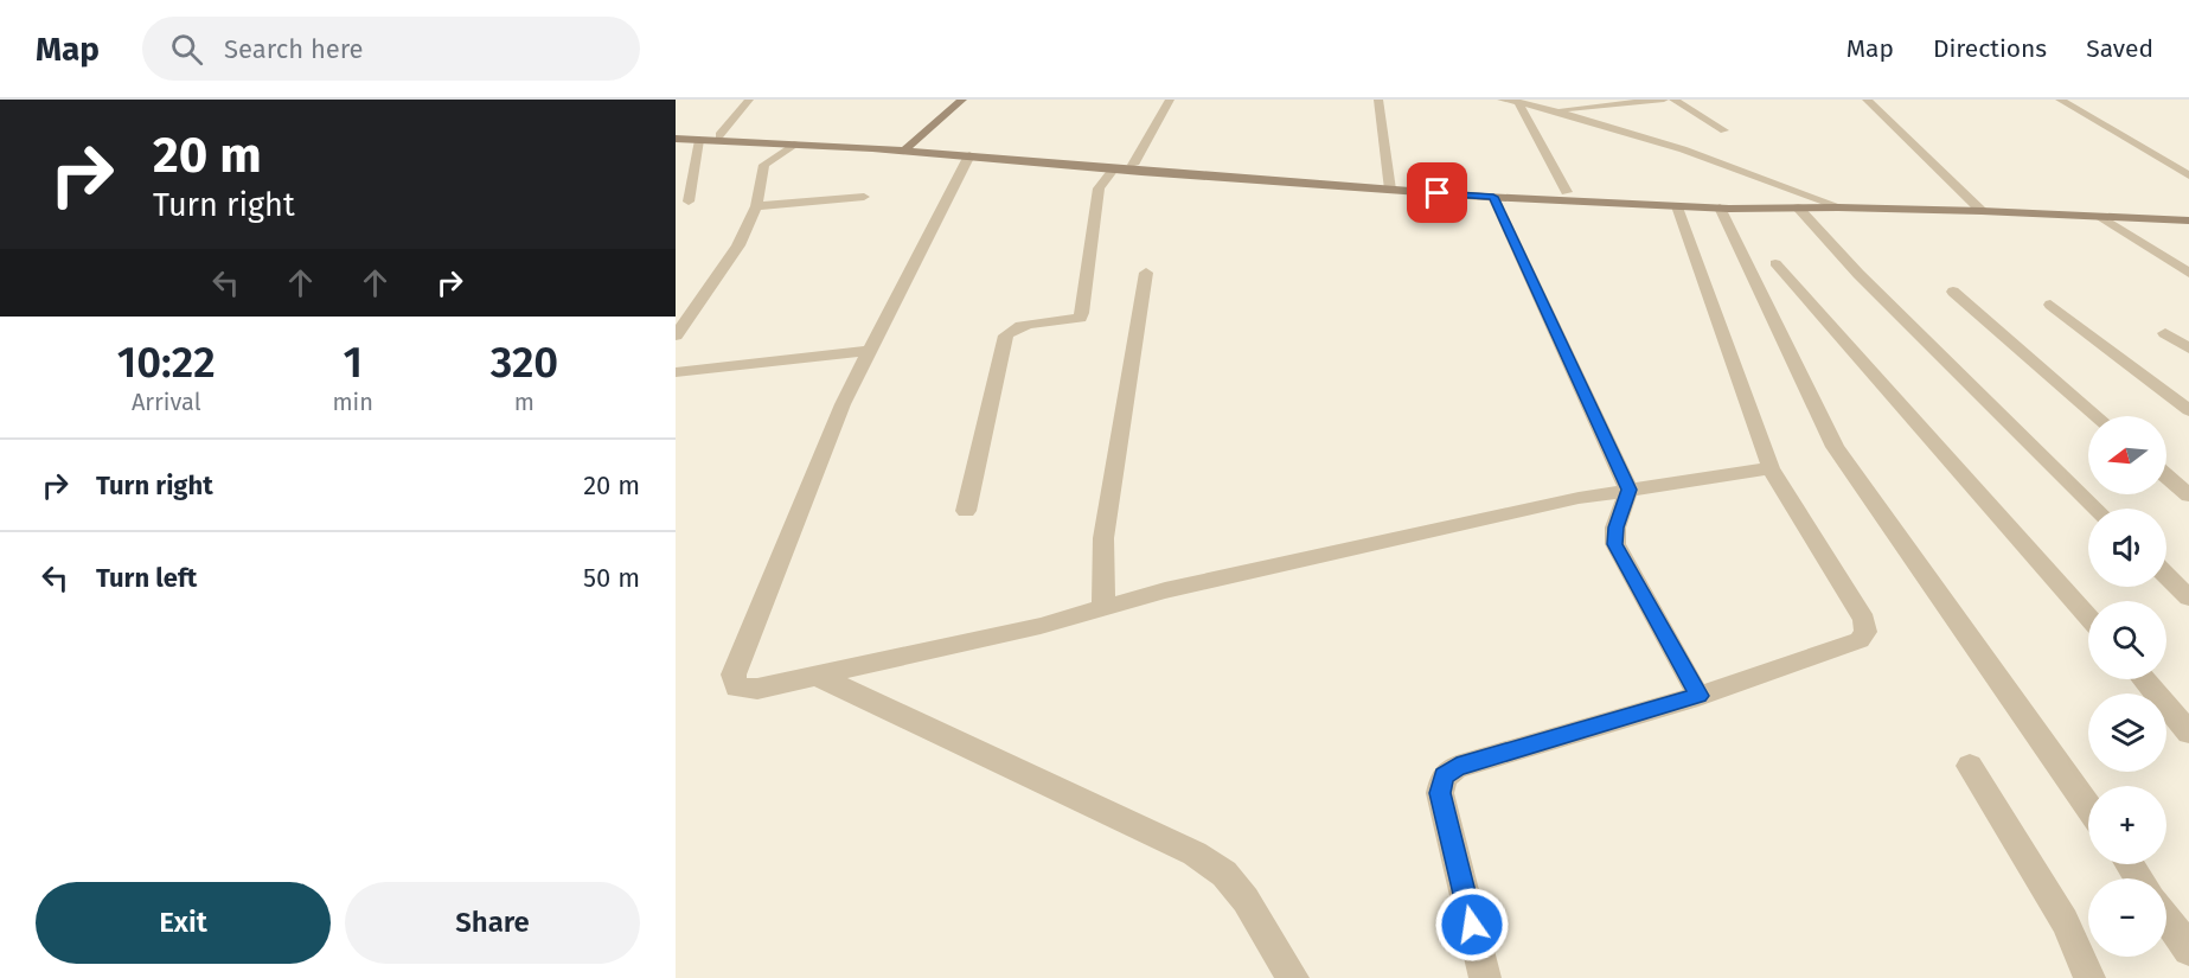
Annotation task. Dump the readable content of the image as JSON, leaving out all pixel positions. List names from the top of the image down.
{
  "north": "left",
  "page": {
    "header": "Map",
    "search": "Search here",
    "nav": ["Map", "Directions", "Saved"],
    "turn": ["20 m", "Turn right"],
    "eta": [
      "10:22",
      "Arrival",
      "1",
      "min",
      "320",
      "m"
    ],
    "map_buttons": ["+", "−"],
    "list": [
      {
        "name": "Turn right",
        "value": "20 m"
      },
      {
        "name": "Turn left",
        "value": "50 m"
      }
    ],
    "buttons": ["Exit", "Share"]
  }
}
